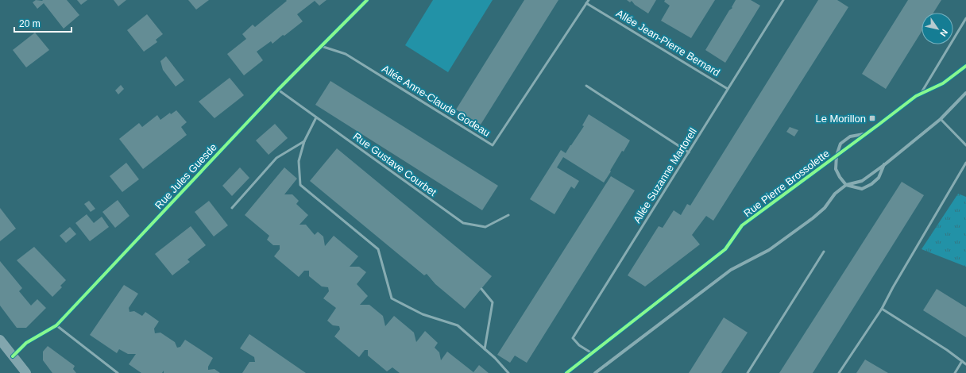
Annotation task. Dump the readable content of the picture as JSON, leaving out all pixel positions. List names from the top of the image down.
{
  "streets": {
    "street": ["Rue Jules Guesde", "Rue Pierre Brossolette"],
    "lane": [
      "Allée Jean-Pierre Bernard",
      "Allée Anne-Claude Godeau",
      "Rue Gustave Courbet",
      "Allée Suzanne Martorell"
    ]
  },
  "crossings": [
    ["Allée Jean-Pierre Bernard", "Allée Anne-Claude Godeau"],
    ["Allée Jean-Pierre Bernard", "Allée Suzanne Martorell"],
    ["Allée Anne-Claude Godeau", "Rue Jules Guesde"],
    ["Rue Gustave Courbet", "Rue Jules Guesde"],
    ["Allée Suzanne Martorell", "Rue Pierre Brossolette"]
  ],
  "places": {
    "transit": ["Le Morillon"]
  },
  "scale_bar": "20 m",
  "north": "bottom right"
}
